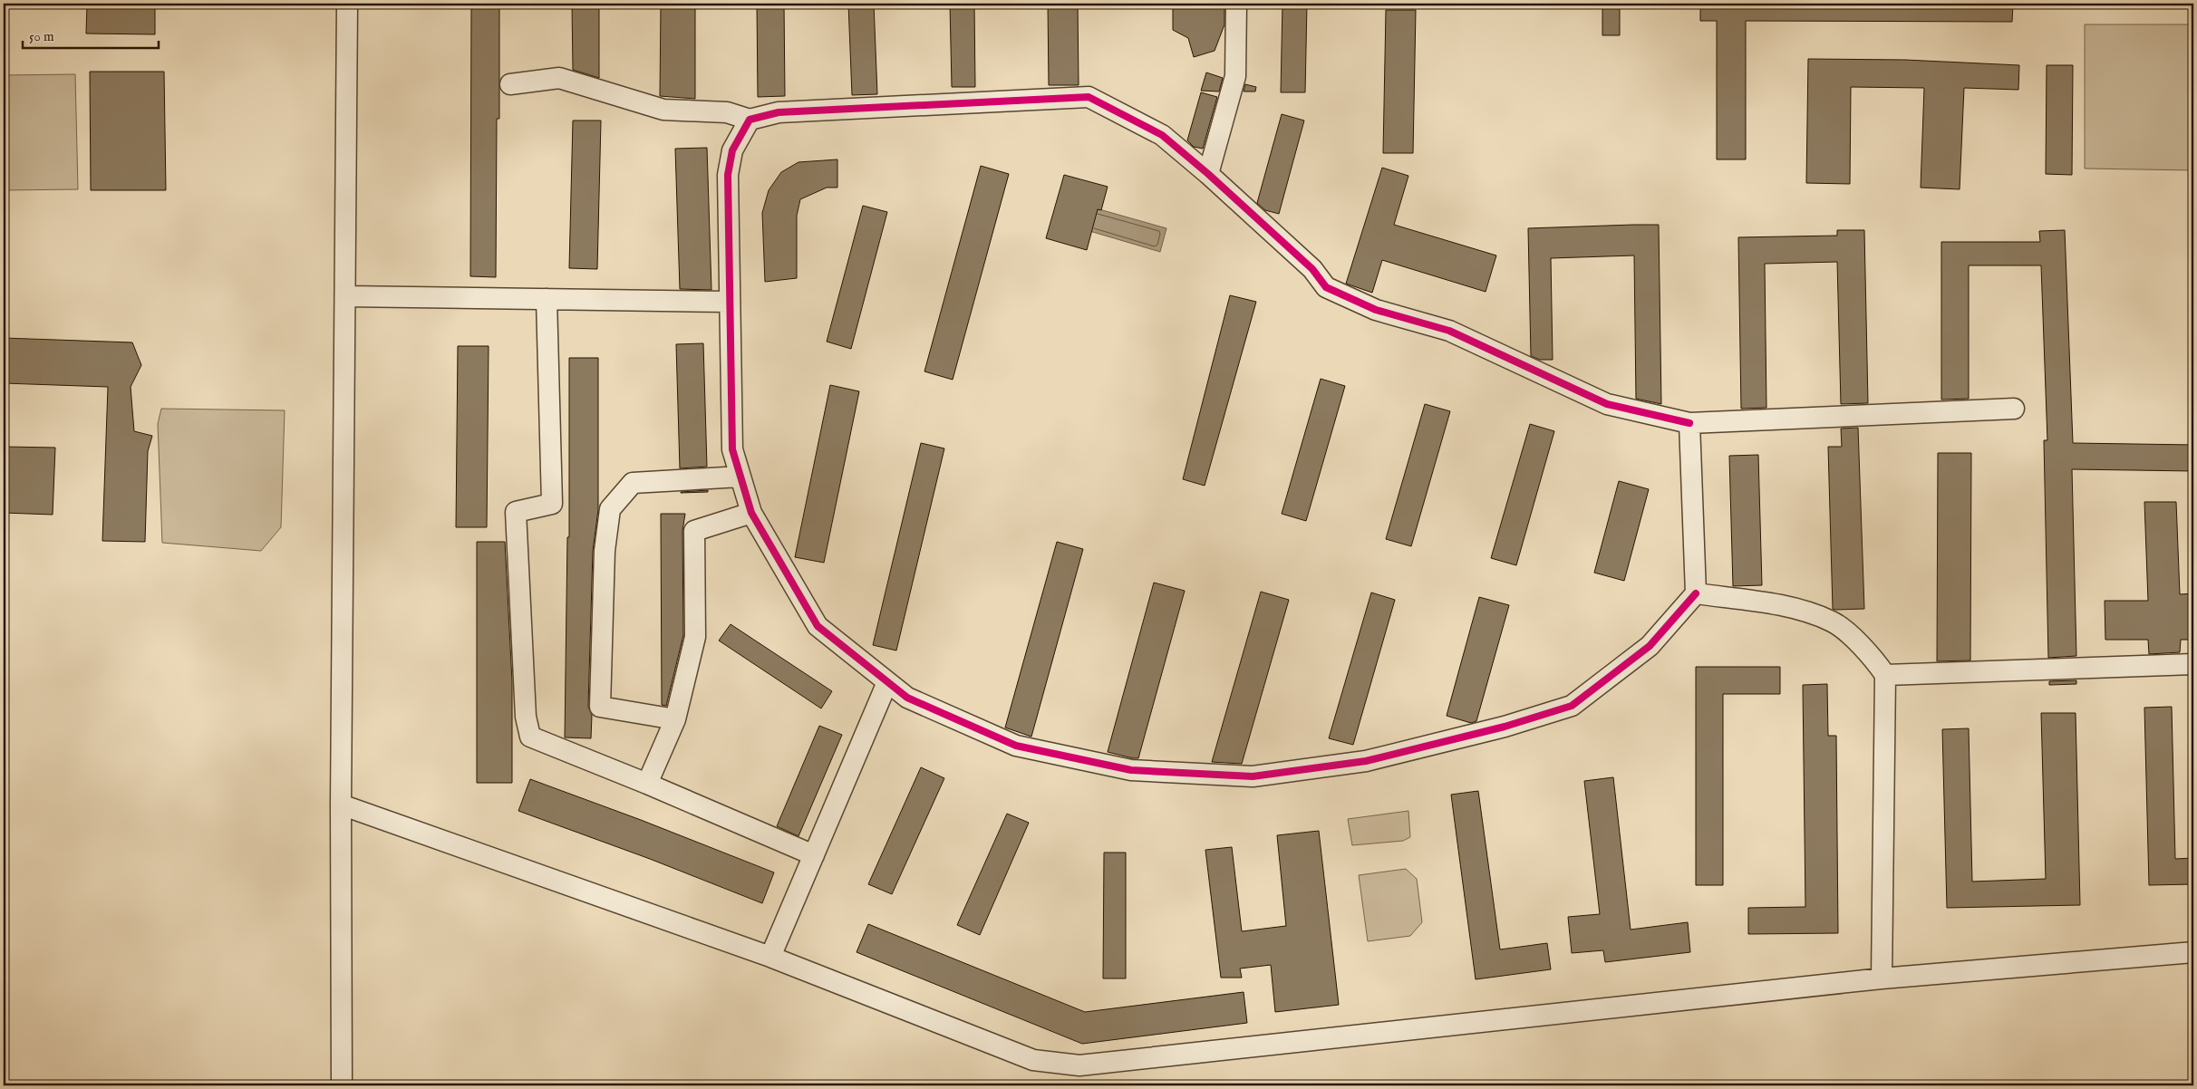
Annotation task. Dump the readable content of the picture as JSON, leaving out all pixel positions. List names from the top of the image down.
{
  "scale_bar": "50 m"
}
